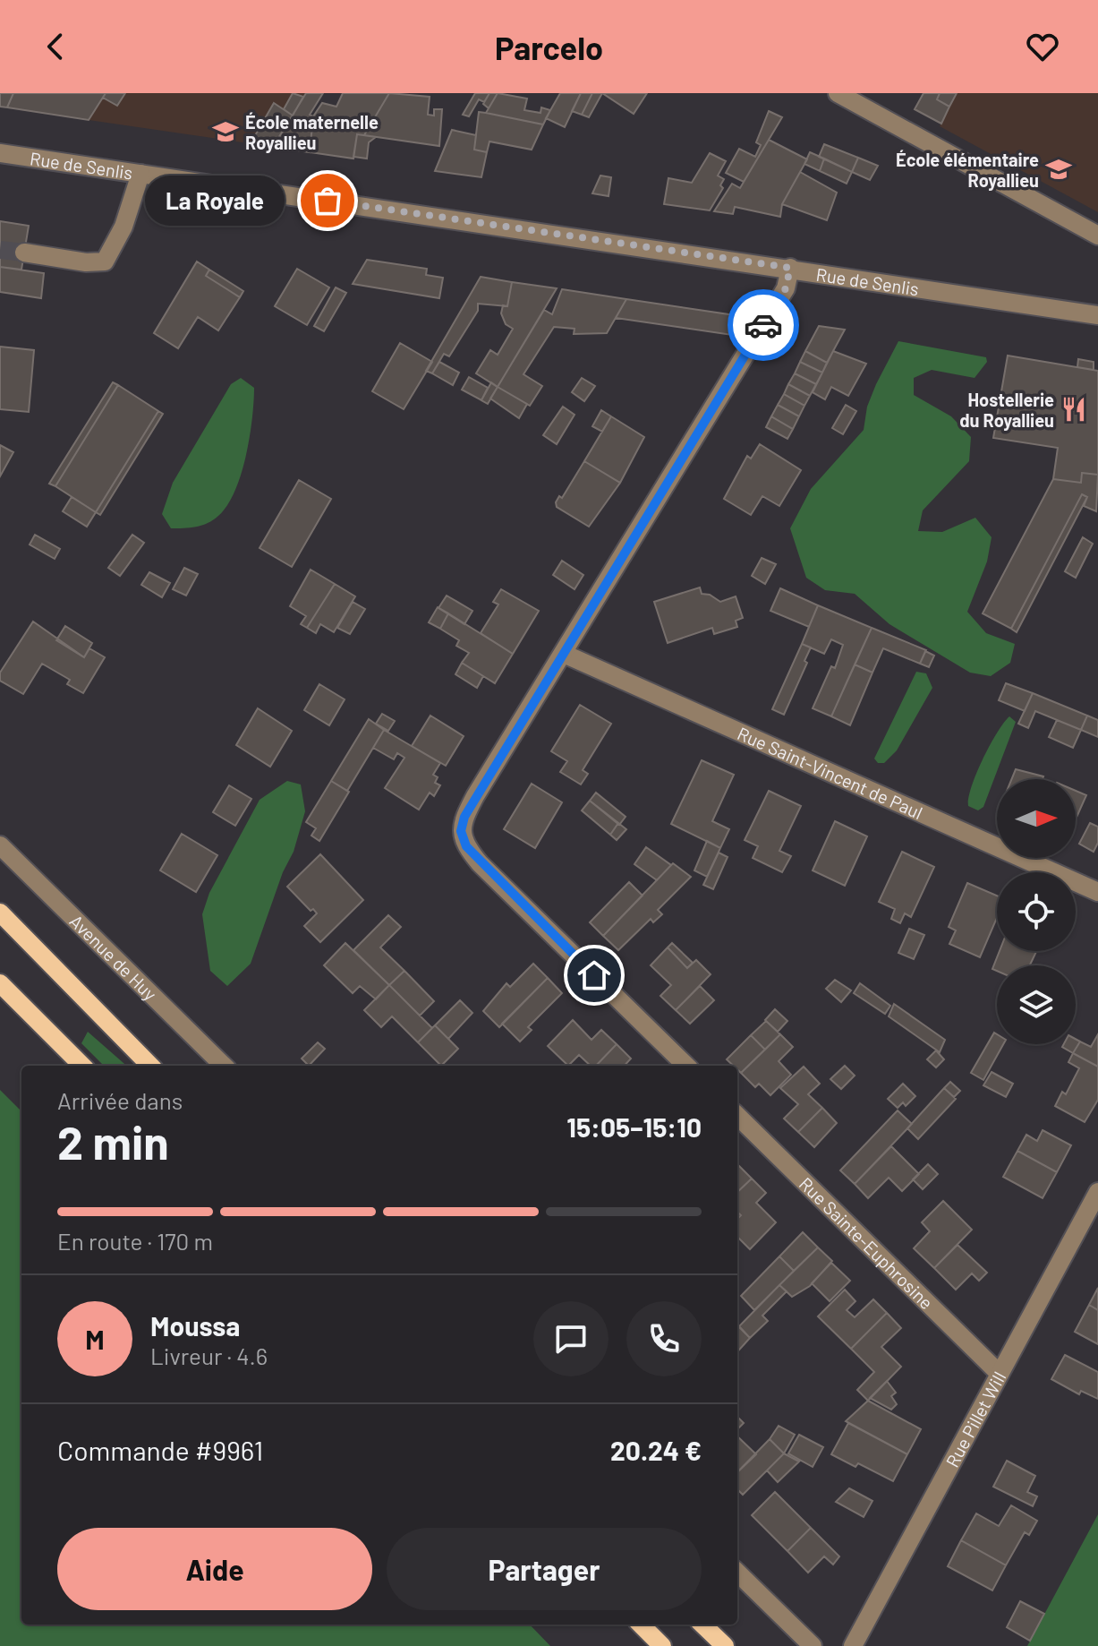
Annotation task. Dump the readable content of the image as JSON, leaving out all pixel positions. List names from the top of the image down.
{
  "streets": {
    "street": [
      "Rue de Senlis",
      "Rue Saint-Vincent de Paul",
      "Avenue de Huy",
      "Rue Sainte-Euphrosine",
      "Rue Pillet Will"
    ]
  },
  "crossings": [
    ["Rue Sainte-Euphrosine", "Rue Pillet Will"]
  ],
  "places": {
    "school or university": ["École maternelle Royallieu", "École élémentaire Royallieu"],
    "other": ["La Royale"],
    "restaurant": ["Hostellerie du Royallieu"]
  },
  "north": "right",
  "page": {
    "header": "Parcelo",
    "bubble": "La Royale",
    "heading": ["2 min", "Arrivée dans", "15:05–15:10"],
    "panel": [
      "Moussa",
      "Livreur · 4.6",
      "Commande #9961",
      "20.24 €"
    ],
    "bar": "En route · 170 m",
    "round": "M",
    "buttons": ["Aide", "Partager"]
  }
}
